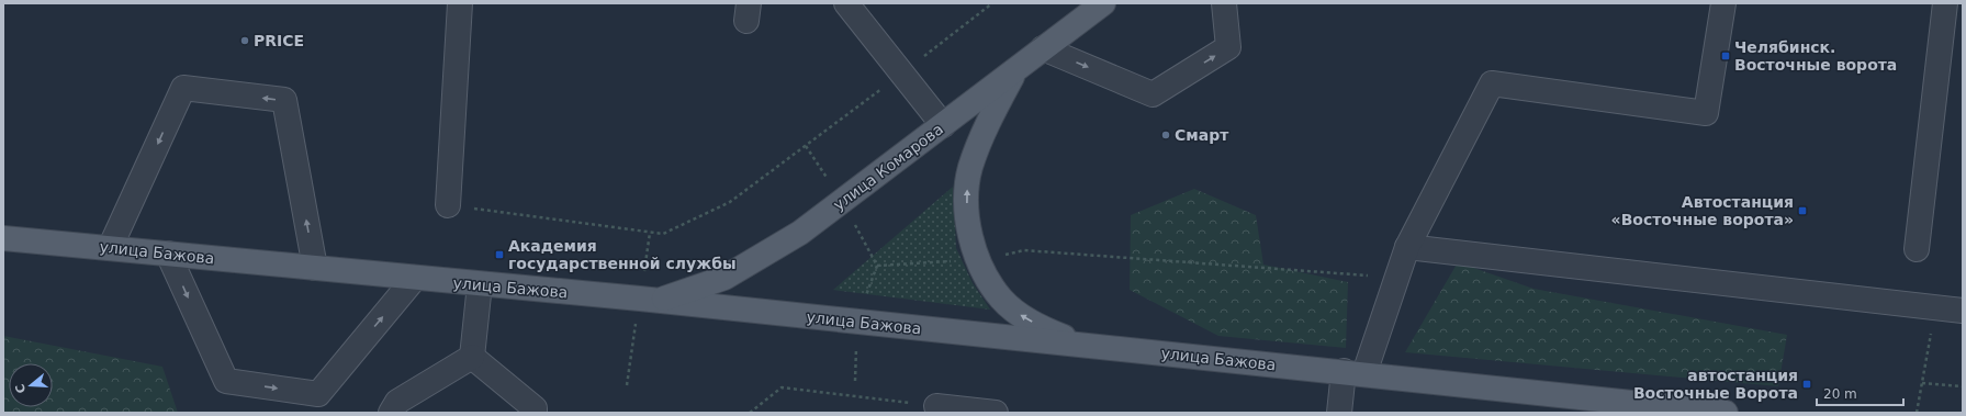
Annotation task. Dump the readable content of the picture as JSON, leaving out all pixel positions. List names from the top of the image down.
{
  "streets": {
    "main road": ["улица Комарова", "улица Бажова"]
  },
  "crossings": [
    ["улица Комарова", "улица Бажова"]
  ],
  "places": {
    "other": ["PRICE", "Смарт"],
    "transit": [
      "Челябинск. Восточные ворота",
      "Автостанция «Восточные ворота»",
      "Академия государственной службы",
      "автостанция Восточные Ворота"
    ]
  },
  "scale_bar": "20 m",
  "north": "left"
}
